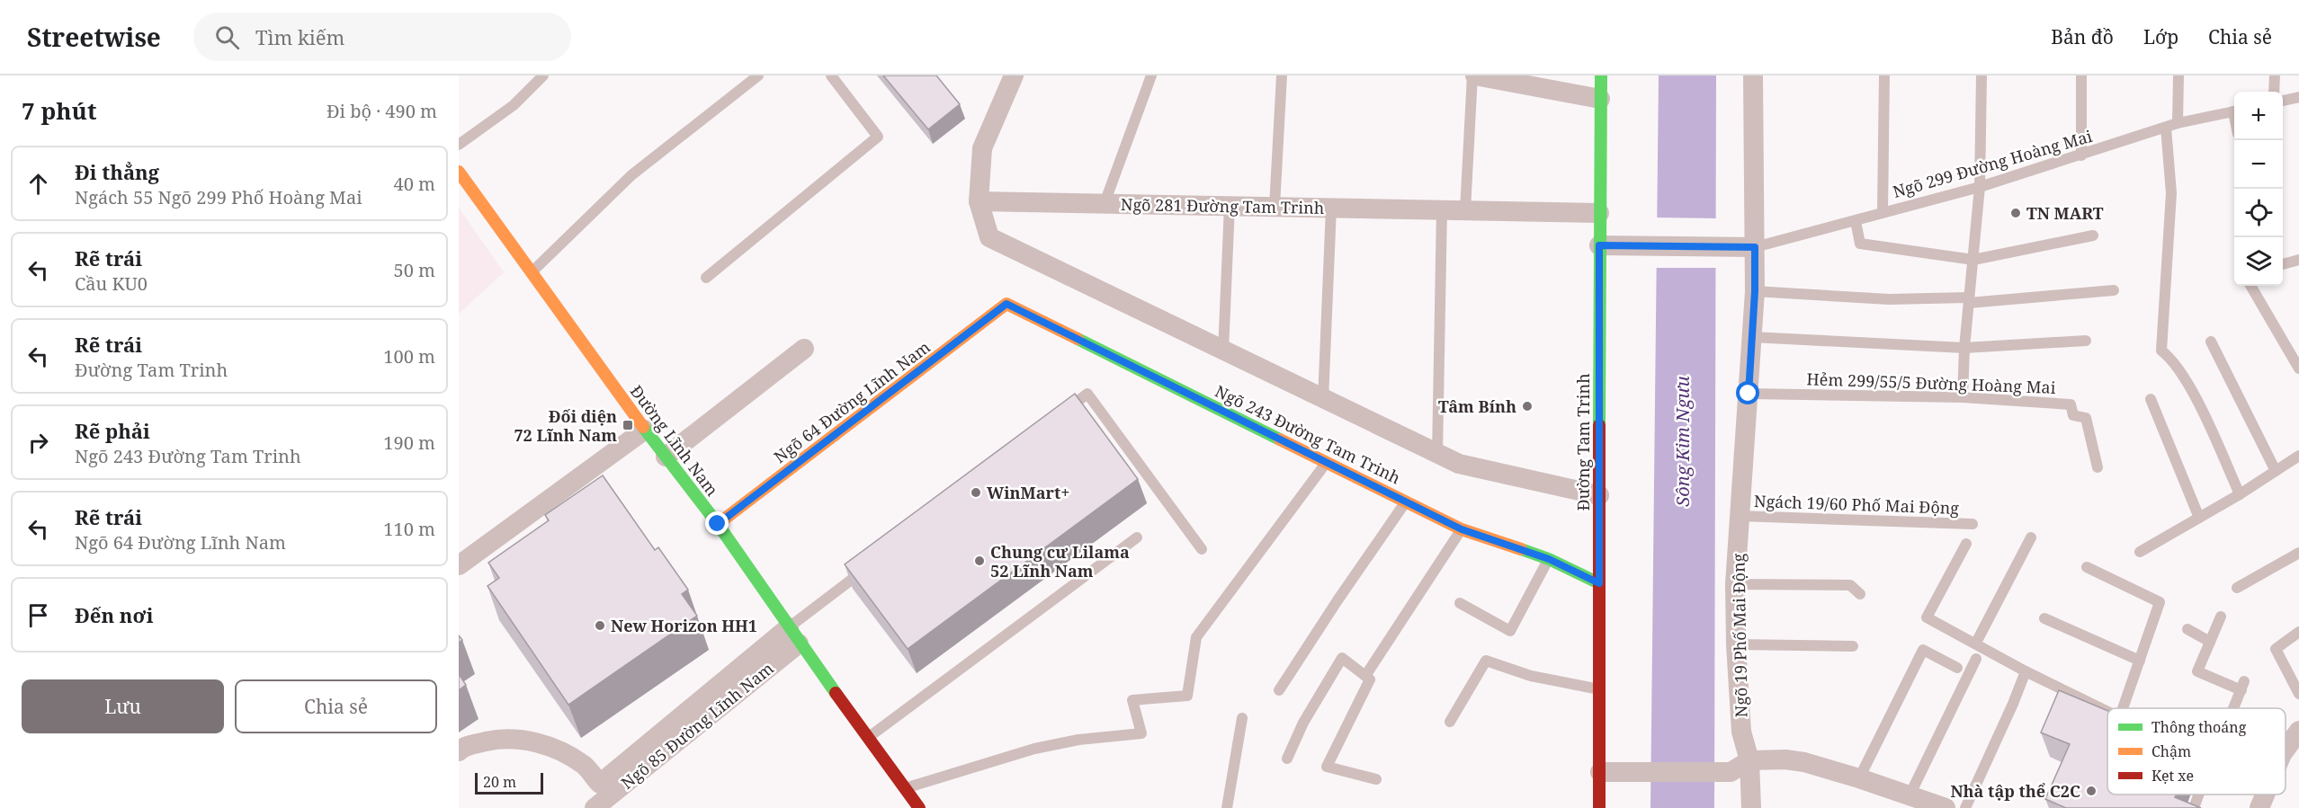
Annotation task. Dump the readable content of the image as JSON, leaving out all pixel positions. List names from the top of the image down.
{
  "streets": {
    "main road": [
      "Ngõ 64 Đường Lĩnh Nam",
      "Ngõ 243 Đường Tam Trinh",
      "Đường Lĩnh Nam",
      "Đường Tam Trinh"
    ],
    "street": ["Ngõ 281 Đường Tam Trinh", "Ngõ 19 Phố Mai Động", "Ngõ 85 Đường Lĩnh Nam"],
    "lane": ["Ngõ 299 Đường Hoàng Mai", "Hẻm 299/55/5 Đường Hoàng Mai", "Ngách 19/60 Phố Mai Động"]
  },
  "crossings": [
    ["Ngõ 299 Đường Hoàng Mai", "Ngõ 19 Phố Mai Động"],
    ["Ngõ 281 Đường Tam Trinh", "Đường Tam Trinh"],
    ["Hẻm 299/55/5 Đường Hoàng Mai", "Ngõ 19 Phố Mai Động"],
    ["Ngõ 64 Đường Lĩnh Nam", "Ngõ 243 Đường Tam Trinh"],
    ["Ngõ 64 Đường Lĩnh Nam", "Đường Lĩnh Nam"],
    ["Ngõ 243 Đường Tam Trinh", "Đường Tam Trinh"],
    ["Đường Lĩnh Nam", "Ngõ 85 Đường Lĩnh Nam"],
    ["Ngách 19/60 Phố Mai Động", "Ngõ 19 Phố Mai Động"]
  ],
  "water": ["Sông Kim Ngưu"],
  "places": {
    "other": [
      "TN MART",
      "Tâm Bính",
      "WinMart+",
      "Chung cư Lilama 52 Lĩnh Nam",
      "New Horizon HH1",
      "Nhà tập thể C2C"
    ],
    "transit": ["Đối diện 72 Lĩnh Nam"]
  },
  "legend": ["Thông thoáng", "Chậm", "Kẹt xe"],
  "scale_bar": "20 m",
  "page": {
    "header": "Streetwise",
    "search": "Tìm kiếm",
    "nav": ["Bản đồ", "Lớp", "Chia sẻ"],
    "heading": ["7 phút", "Đi bộ · 490 m"],
    "map_buttons": ["+", "−"],
    "list": [
      ["Đi thẳng", "Ngách 55 Ngõ 299 Phố Hoàng Mai", "40 m"],
      ["Rẽ trái", "Cầu KU0", "50 m"],
      ["Rẽ trái", "Đường Tam Trinh", "100 m"],
      ["Rẽ phải", "Ngõ 243 Đường Tam Trinh", "190 m"],
      ["Rẽ trái", "Ngõ 64 Đường Lĩnh Nam", "110 m"],
      "Đến nơi"
    ],
    "buttons": ["Lưu", "Chia sẻ"],
    "scale": "20 m"
  }
}
